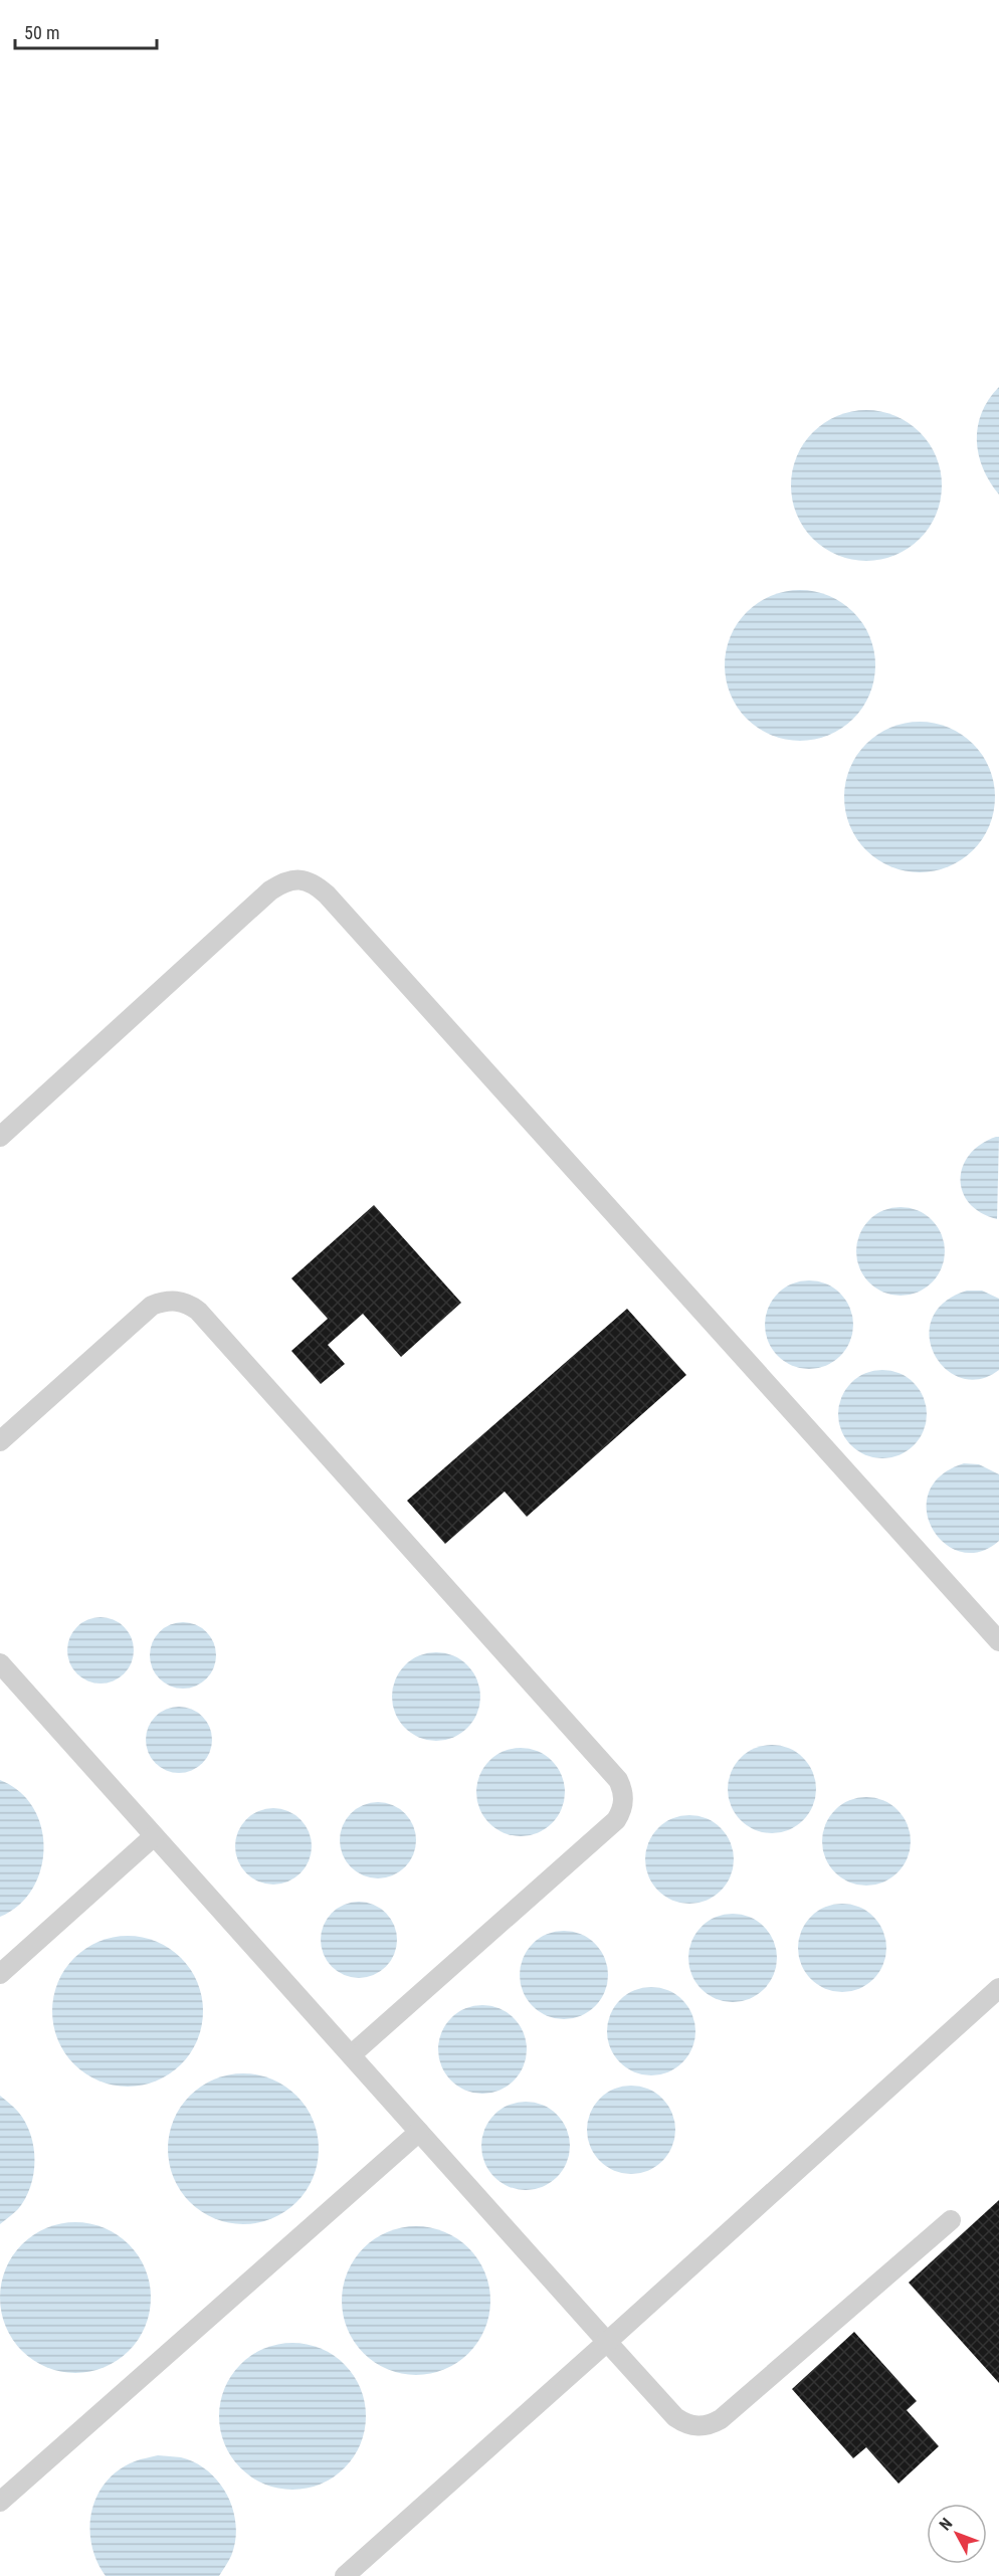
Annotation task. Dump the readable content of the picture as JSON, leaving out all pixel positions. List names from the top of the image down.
{
  "scale_bar": "50 m",
  "north": "top left"
}
